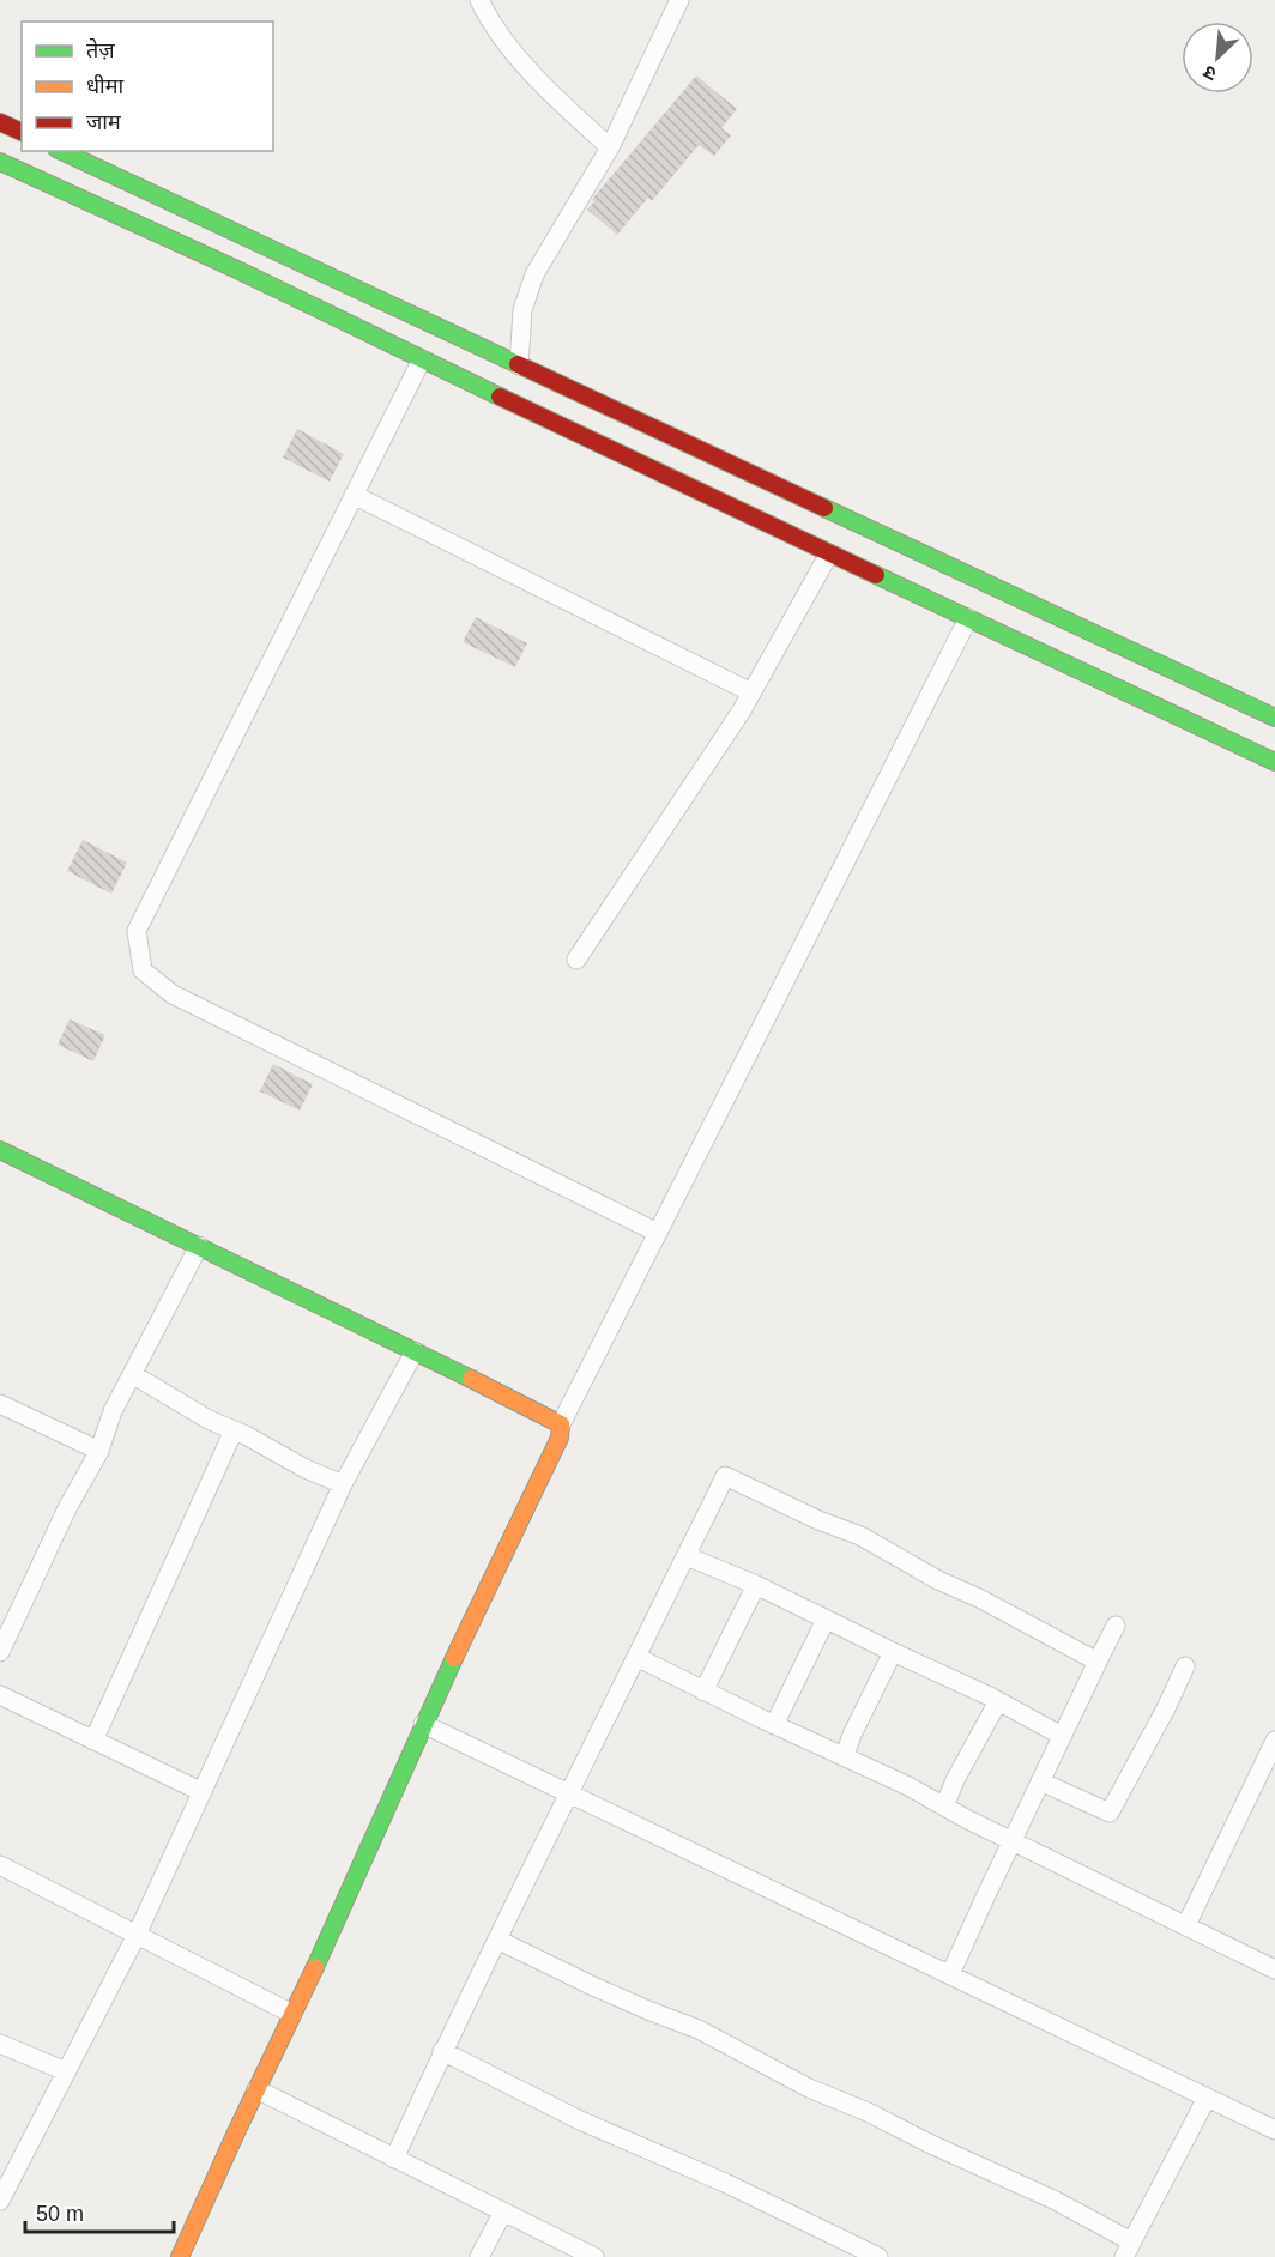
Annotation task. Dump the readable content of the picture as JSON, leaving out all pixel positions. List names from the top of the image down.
{
  "legend": ["तेज़", "धीमा", "जाम"],
  "scale_bar": "50 m",
  "north": "bottom left"
}
